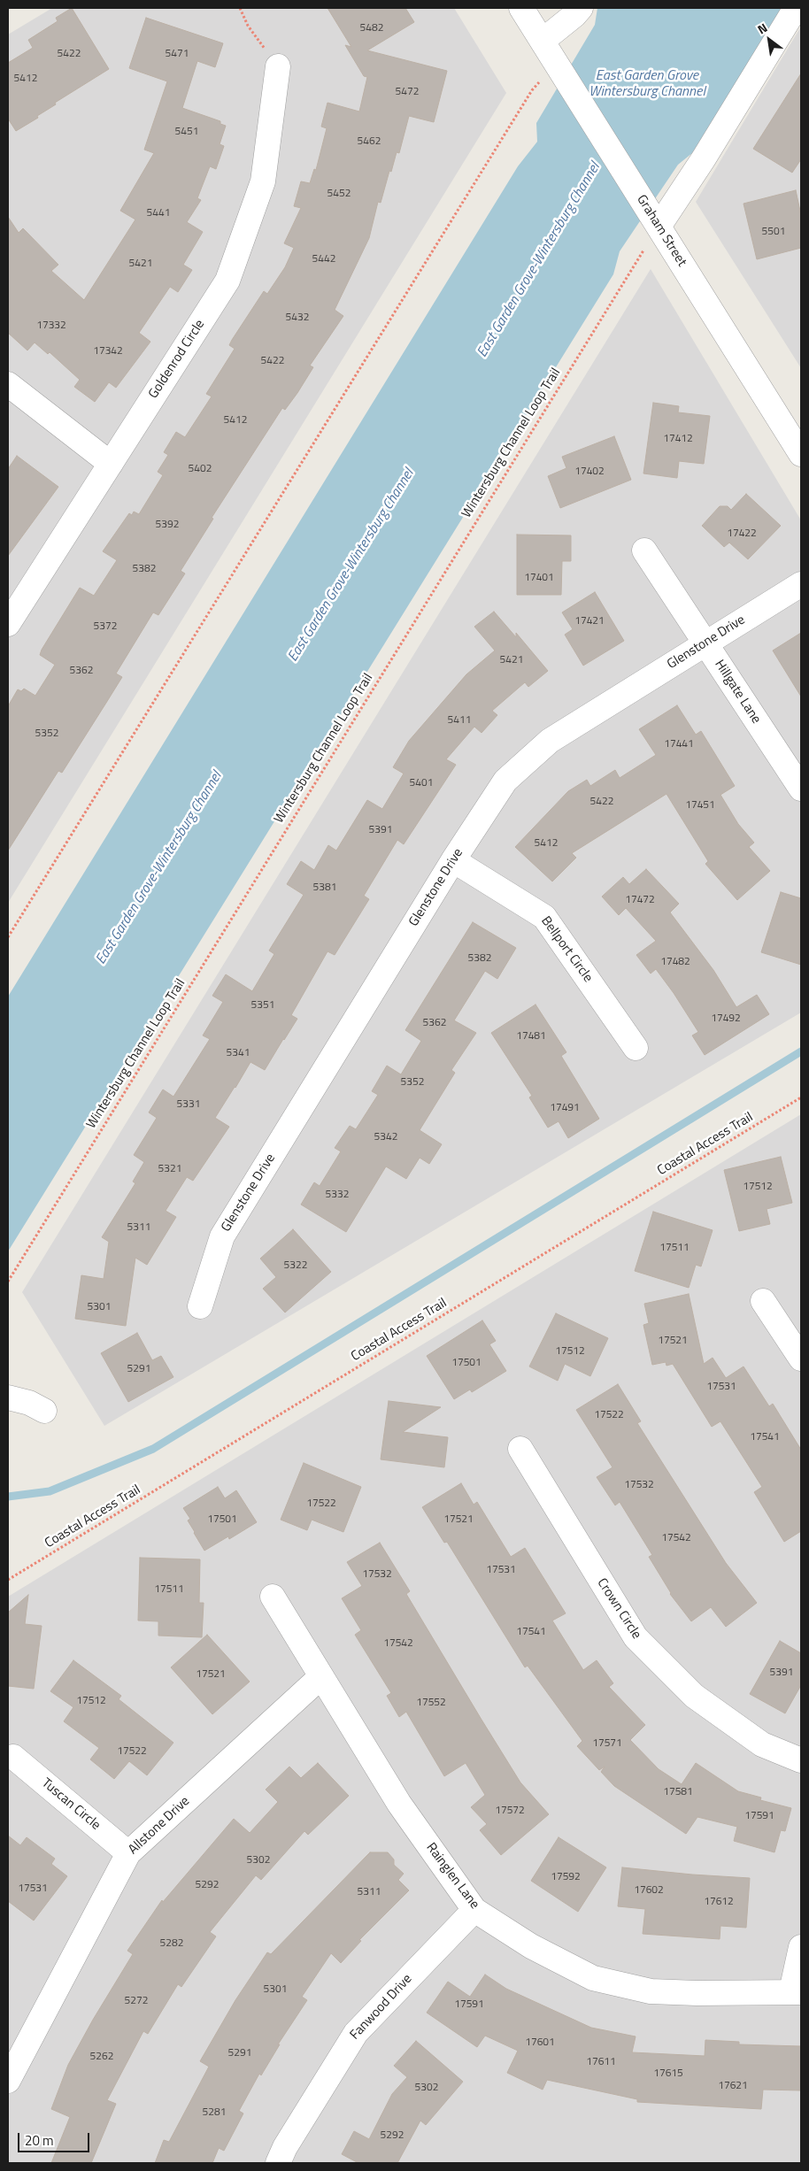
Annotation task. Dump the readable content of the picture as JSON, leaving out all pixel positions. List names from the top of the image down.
{
  "streets": {
    "street": [
      "Graham Street",
      "Goldenrod Circle",
      "Glenstone Drive",
      "Hillgate Lane",
      "Bellport Circle",
      "Crown Circle",
      "Tuscan Circle",
      "Allstone Drive",
      "Rainglen Lane",
      "Fanwood Drive"
    ],
    "path": ["Wintersburg Channel Loop Trail", "Coastal Access Trail"]
  },
  "crossings": [
    ["Graham Street", "Wintersburg Channel Loop Trail"],
    ["Glenstone Drive", "Hillgate Lane"],
    ["Glenstone Drive", "Bellport Circle"],
    ["Tuscan Circle", "Allstone Drive"],
    ["Allstone Drive", "Rainglen Lane"],
    ["Rainglen Lane", "Fanwood Drive"]
  ],
  "water": ["East Garden Grove Wintersburg Channel", "East Garden Grove-Wintersburg Channel"],
  "house_numbers": [
    "5482",
    "5422",
    "5471",
    "5412",
    "5472",
    "5451",
    "5462",
    "5452",
    "5441",
    "5501",
    "5442",
    "5421",
    "5432",
    "17332",
    "17342",
    "5422",
    "5412",
    "17412",
    "5402",
    "17402",
    "5392",
    "17422",
    "5382",
    "17401",
    "17421",
    "5372",
    "5421",
    "5362",
    "5411",
    "5352",
    "17441",
    "5401",
    "5422",
    "17451",
    "5391",
    "5412",
    "5381",
    "17472",
    "5382",
    "17482",
    "5351",
    "17492",
    "5362",
    "17481",
    "5341",
    "5352",
    "5331",
    "17491",
    "5342",
    "5321",
    "17512",
    "5332",
    "5311",
    "17511",
    "5322",
    "5301",
    "17521",
    "17512",
    "17501",
    "5291",
    "17531",
    "17522",
    "17541",
    "17532",
    "17522",
    "17501",
    "17521",
    "17542",
    "17531",
    "17532",
    "17511",
    "17541",
    "17542",
    "5391",
    "17521",
    "17512",
    "17552",
    "17571",
    "17522",
    "17581",
    "17572",
    "17591",
    "5302",
    "17592",
    "5292",
    "17531",
    "17602",
    "5311",
    "17612",
    "5282",
    "5301",
    "5272",
    "17591",
    "17601",
    "5291",
    "5262",
    "17611",
    "17615",
    "17621",
    "5302",
    "5281",
    "5292"
  ],
  "scale_bar": "20 m",
  "north": "top left"
}
